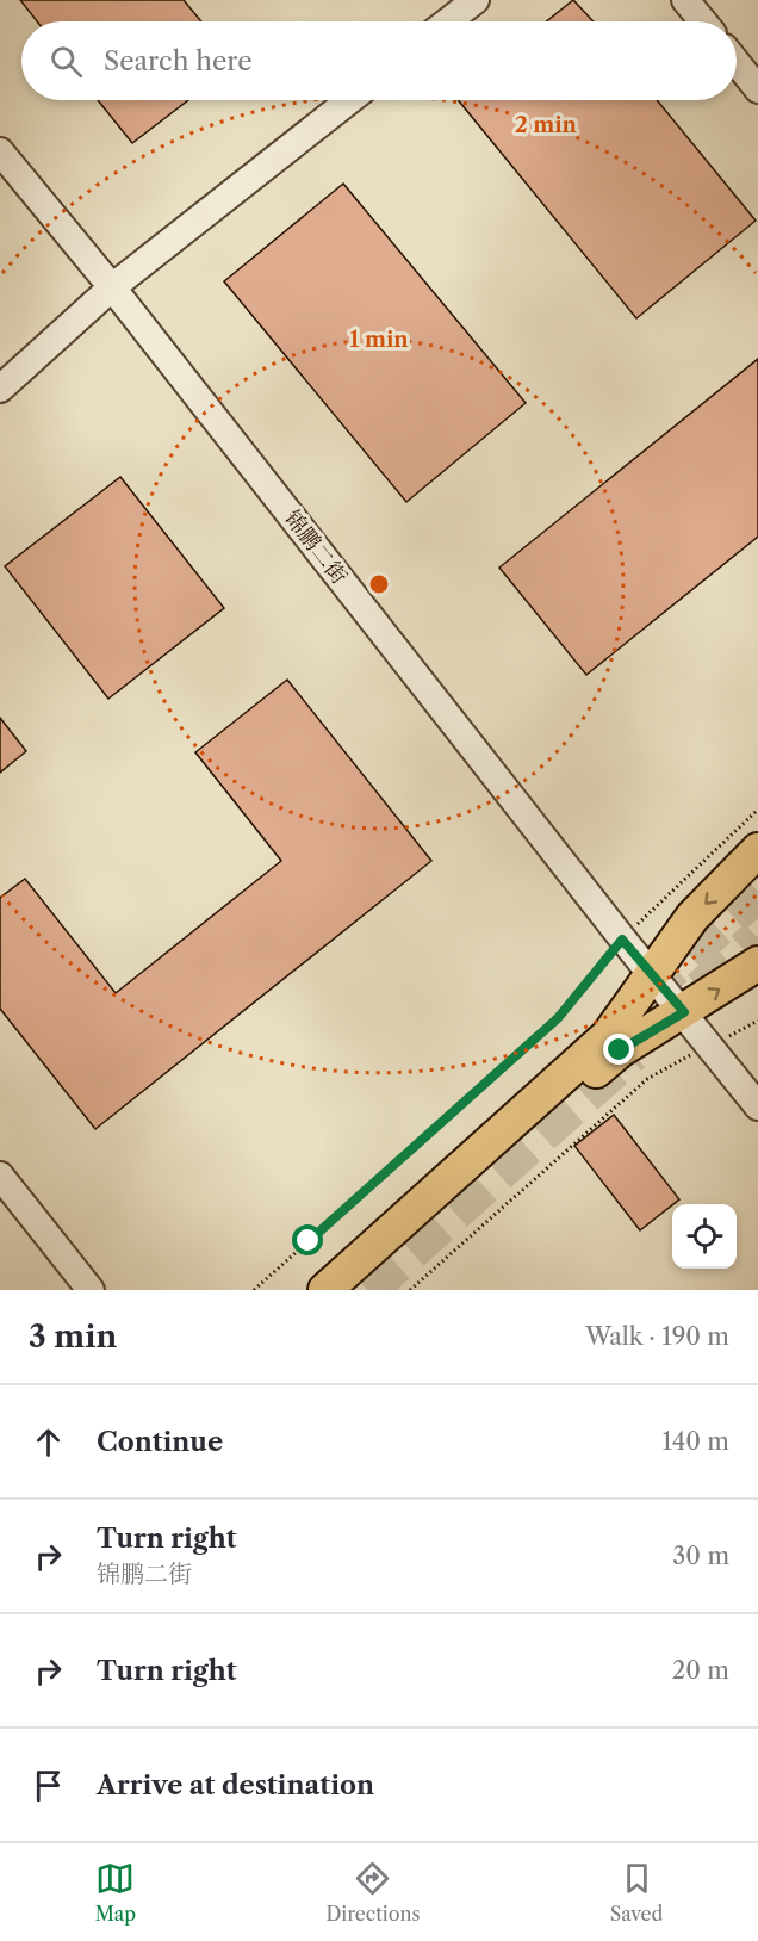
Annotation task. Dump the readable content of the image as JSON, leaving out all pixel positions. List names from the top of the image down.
{
  "streets": {
    "street": ["锦鹏二街"]
  },
  "page": {
    "search": "Search here",
    "heading": ["3 min", "Walk · 190 m"],
    "list": [
      ["Continue", "140 m"],
      ["Turn right", "锦鹏二街", "30 m"],
      ["Turn right", "20 m"],
      "Arrive at destination"
    ],
    "nav": ["Map", "Directions", "Saved"]
  },
  "rings": ["2 min", "1 min"]
}
